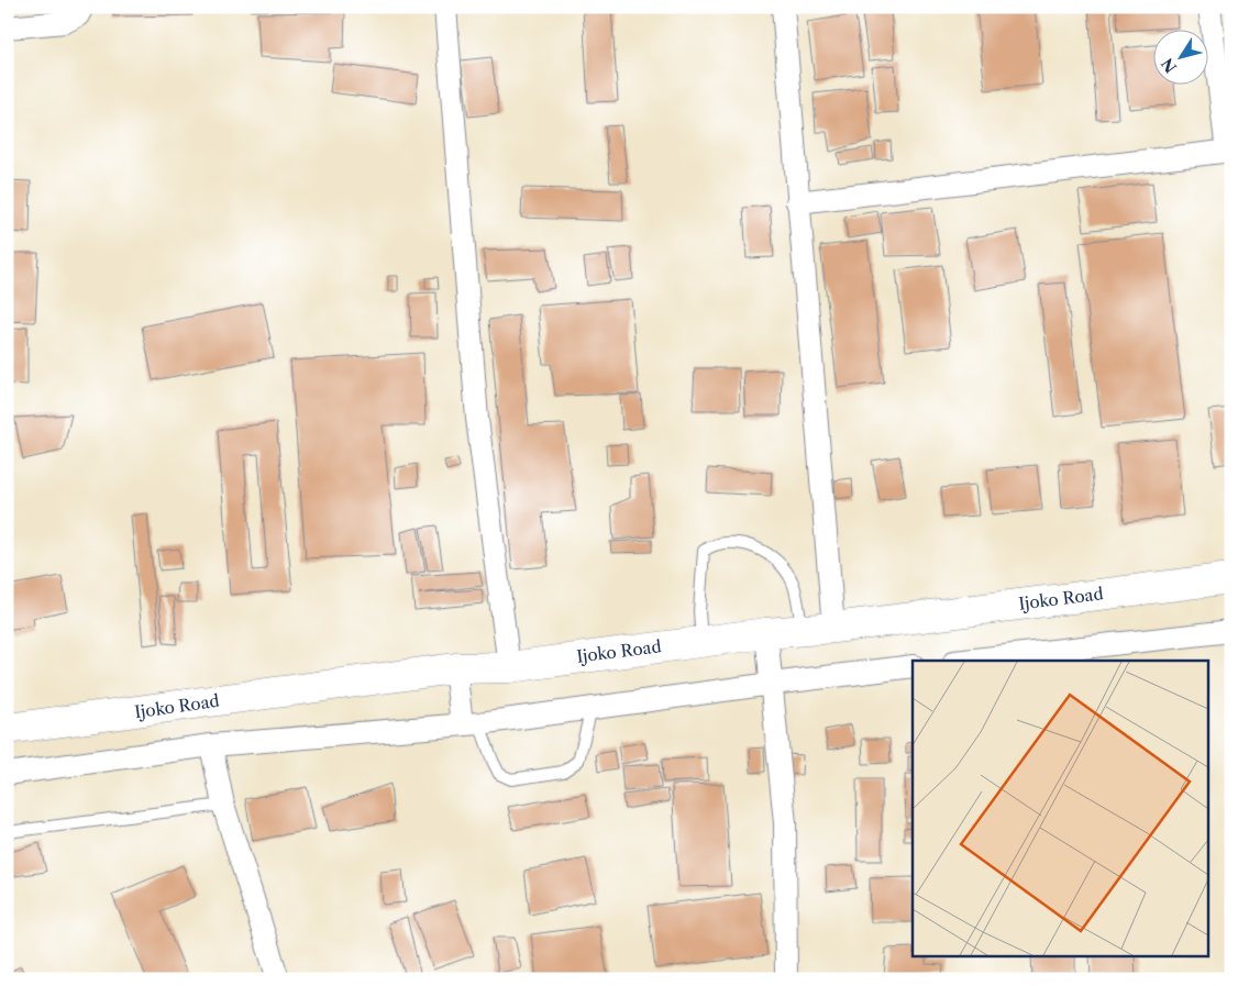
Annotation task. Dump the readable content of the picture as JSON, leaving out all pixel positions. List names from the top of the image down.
{
  "streets": {
    "main road": ["Ijoko Road"]
  },
  "north": "bottom left"
}
